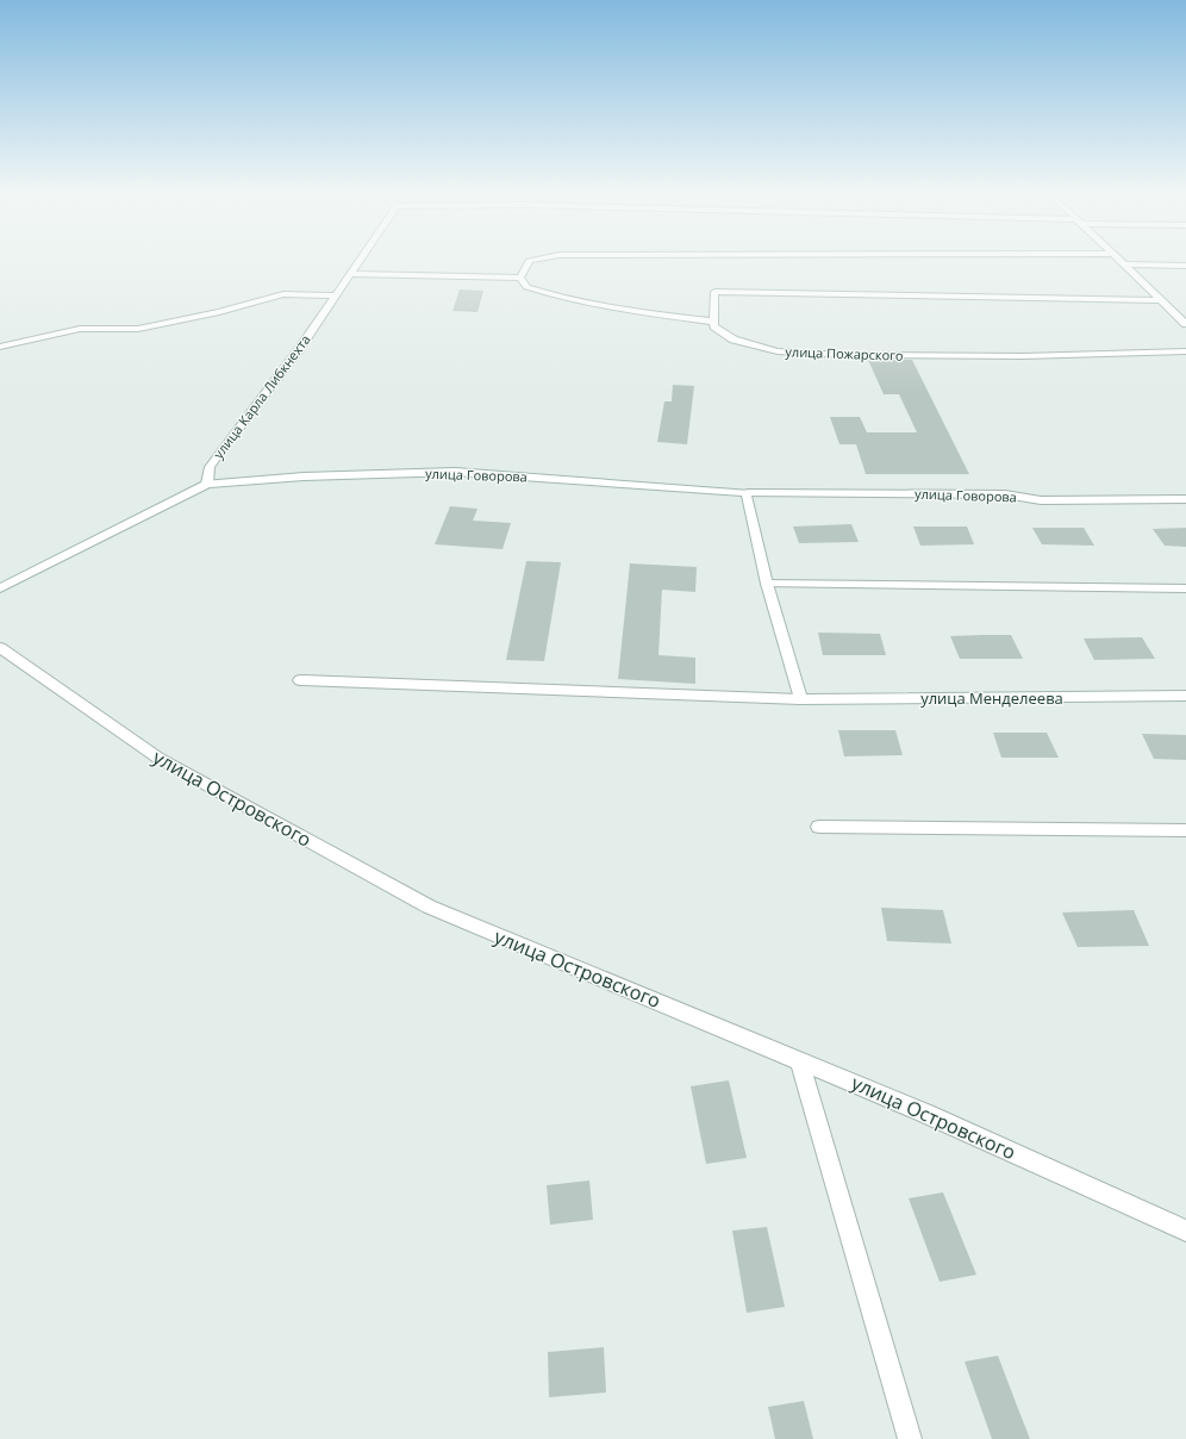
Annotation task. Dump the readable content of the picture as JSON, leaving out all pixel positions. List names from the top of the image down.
{
  "streets": {
    "street": [
      "улица Пожарского",
      "улица Карла Либкнехта",
      "улица Говорова",
      "улица Менделеева",
      "улица Островского"
    ]
  },
  "crossings": [
    ["улица Карла Либкнехта", "улица Говорова"]
  ]
}
